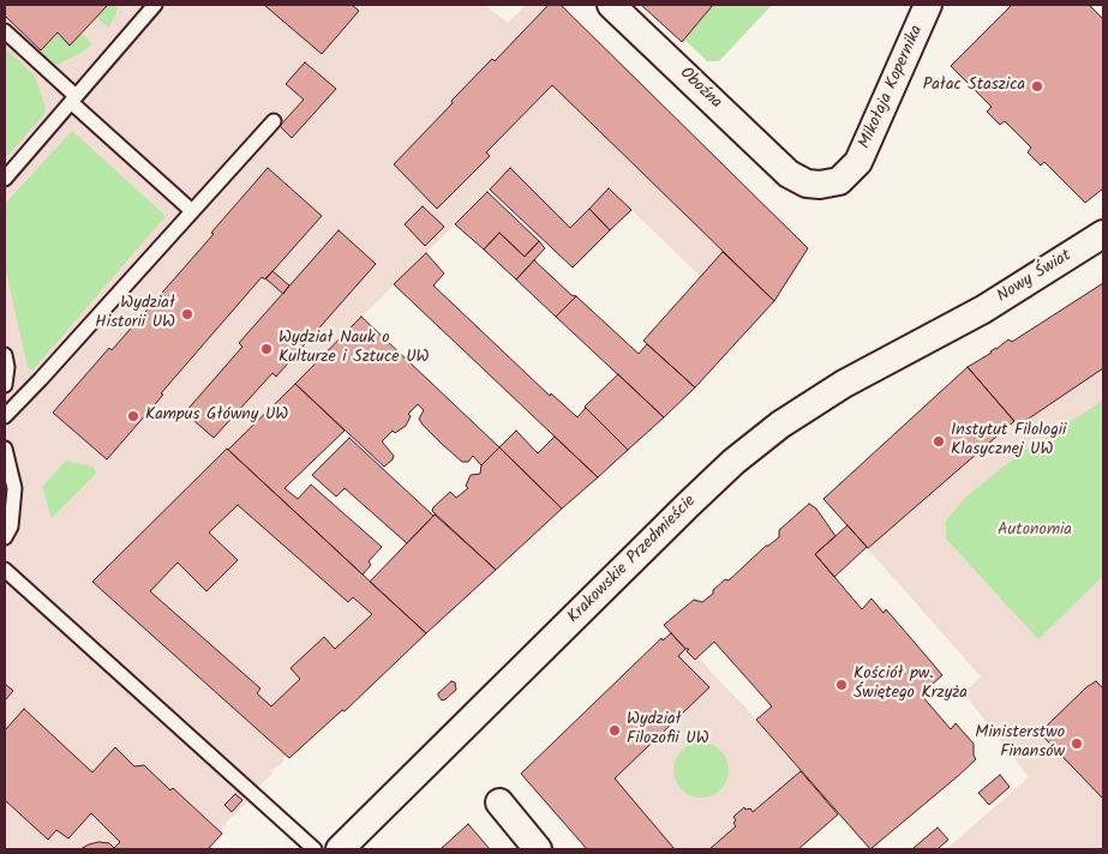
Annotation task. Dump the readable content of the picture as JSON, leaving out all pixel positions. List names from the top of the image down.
{
  "streets": {
    "street": [
      "Mikołaja Kopernika",
      "Oboźna",
      "Nowy Świat",
      "Krakowskie Przedmieście"
    ]
  },
  "crossings": [
    ["Mikołaja Kopernika", "Oboźna"],
    ["Nowy Świat", "Krakowskie Przedmieście"]
  ],
  "parks": ["Autonomia"],
  "places": [
    "Pałac Staszica",
    "Wydział Historii UW",
    "Wydział Nauk o Kulturze i Sztuce UW",
    "Kampus Główny UW",
    "Instytut Filologii Klasycznej UW",
    "Kościół pw. Świętego Krzyża",
    "Wydział Filozofii UW",
    "Ministerstwo Finansów"
  ]
}
